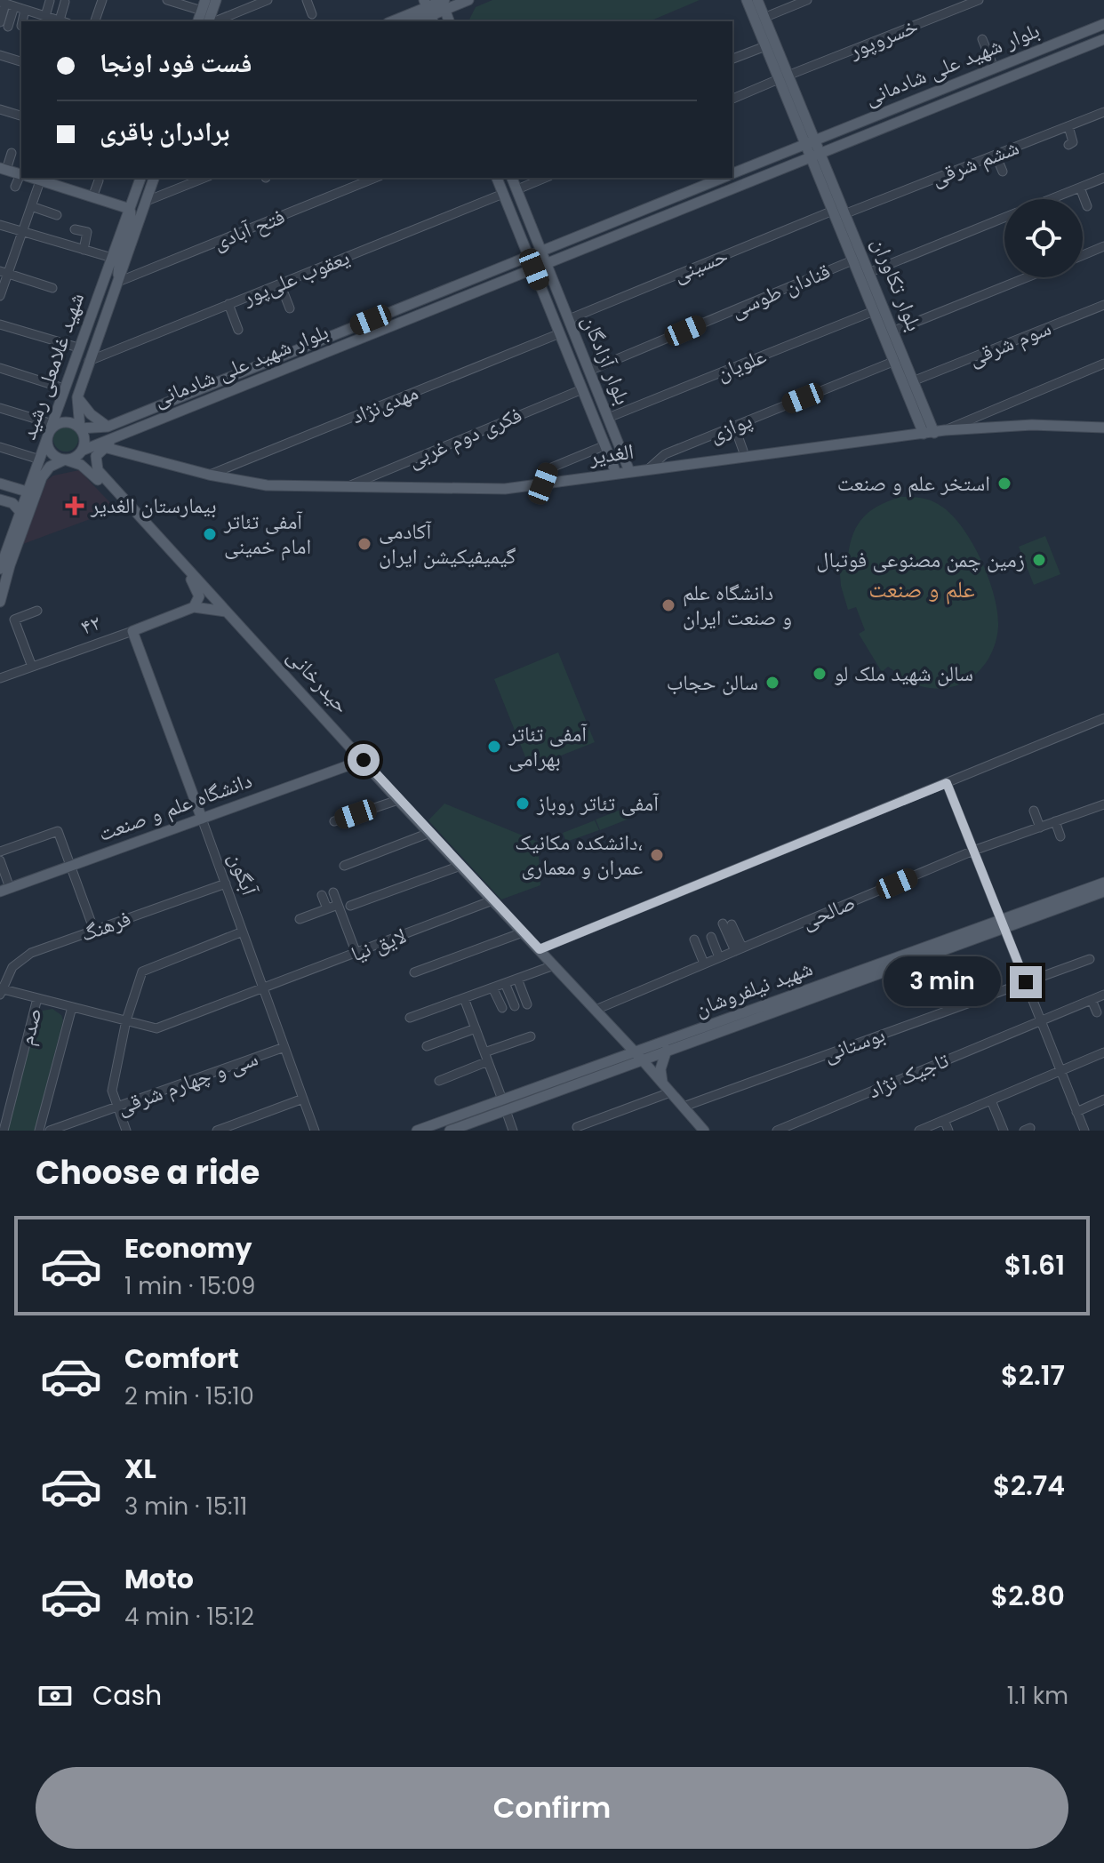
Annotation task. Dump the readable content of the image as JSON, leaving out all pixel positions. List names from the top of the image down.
{
  "streets": {
    "main road": [
      "بلوار شهید علی شادمانی",
      "بلوار تکاوران",
      "بلوار آزادگان",
      "شهید غلامعلی رشید",
      "الغدیر",
      "۴۲",
      "حیدرخانی",
      "دانشگاه علم و صنعت",
      "آبگون",
      "شهید نیلفروشان"
    ],
    "street": [
      "خسروپور",
      "ششم شرقی",
      "فتح آبادی",
      "حسینی",
      "یعقوب علی‌پور",
      "قنادان طوسی",
      "سوم شرقی",
      "علویان",
      "مهدی‌نژاد",
      "پوازی",
      "فکری دوم غربی",
      "صالحی",
      "فرهنگ",
      "لایق نیا",
      "صدم",
      "بوستانی",
      "تاجیک نژاد",
      "سی و چهارم شرقی"
    ]
  },
  "crossings": [
    ["بلوار شهید علی شادمانی", "بلوار تکاوران"],
    ["بلوار شهید علی شادمانی", "بلوار آزادگان"],
    ["بلوار شهید علی شادمانی", "شهید غلامعلی رشید"],
    ["بلوار شهید علی شادمانی", "الغدیر"],
    ["بلوار شهید علی شادمانی", "حیدرخانی"],
    ["ششم شرقی", "بلوار تکاوران"],
    ["فتح آبادی", "شهید غلامعلی رشید"],
    ["حسینی", "بلوار تکاوران"],
    ["حسینی", "بلوار آزادگان"],
    ["یعقوب علی‌پور", "شهید غلامعلی رشید"],
    ["بلوار تکاوران", "قنادان طوسی"],
    ["بلوار تکاوران", "سوم شرقی"],
    ["بلوار تکاوران", "علویان"],
    ["بلوار تکاوران", "پوازی"],
    ["بلوار تکاوران", "الغدیر"],
    ["قنادان طوسی", "بلوار آزادگان"],
    ["بلوار آزادگان", "علویان"],
    ["بلوار آزادگان", "مهدی‌نژاد"],
    ["بلوار آزادگان", "فکری دوم غربی"],
    ["بلوار آزادگان", "الغدیر"],
    ["مهدی‌نژاد", "الغدیر"],
    ["پوازی", "الغدیر"],
    ["فکری دوم غربی", "الغدیر"],
    ["الغدیر", "حیدرخانی"],
    ["۴۲", "آبگون"],
    ["حیدرخانی", "دانشگاه علم و صنعت"],
    ["حیدرخانی", "صالحی"],
    ["حیدرخانی", "لایق نیا"],
    ["حیدرخانی", "شهید نیلفروشان"],
    ["حیدرخانی", "بوستانی"],
    ["دانشگاه علم و صنعت", "آبگون"],
    ["آبگون", "فرهنگ"],
    ["آبگون", "لایق نیا"],
    ["آبگون", "سی و چهارم شرقی"],
    ["لایق نیا", "صدم"]
  ],
  "districts": ["علم و صنعت"],
  "places": {
    "other": [
      "استخر علم و صنعت",
      "آمفی تئاتر امام خمینی",
      "آکادمی گیمیفیکیشن ایران",
      "زمین چمن مصنوعی فوتبال",
      "دانشگاه علم و صنعت ایران",
      "سالن شهید ملک لو",
      "سالن حجاب",
      "آمفی تئاتر بهرامی",
      "آمفی تئاتر روباز",
      "دانشکده مکانیک، عمران و معماری"
    ],
    "health": ["بیمارستان الغدیر"]
  },
  "page": {
    "banner": ["فست فود اونجا", "برادران باقری"],
    "bubble": "3 min",
    "heading": "Choose a ride",
    "list": [
      {
        "name": "Economy",
        "note": "1 min · 15:09",
        "value": "$1.61"
      },
      {
        "name": "Comfort",
        "note": "2 min · 15:10",
        "value": "$2.17"
      },
      {
        "name": "XL",
        "note": "3 min · 15:11",
        "value": "$2.74"
      },
      {
        "name": "Moto",
        "note": "4 min · 15:12",
        "value": "$2.80"
      }
    ],
    "pay": ["Cash", "1.1 km"],
    "buttons": "Confirm"
  }
}
